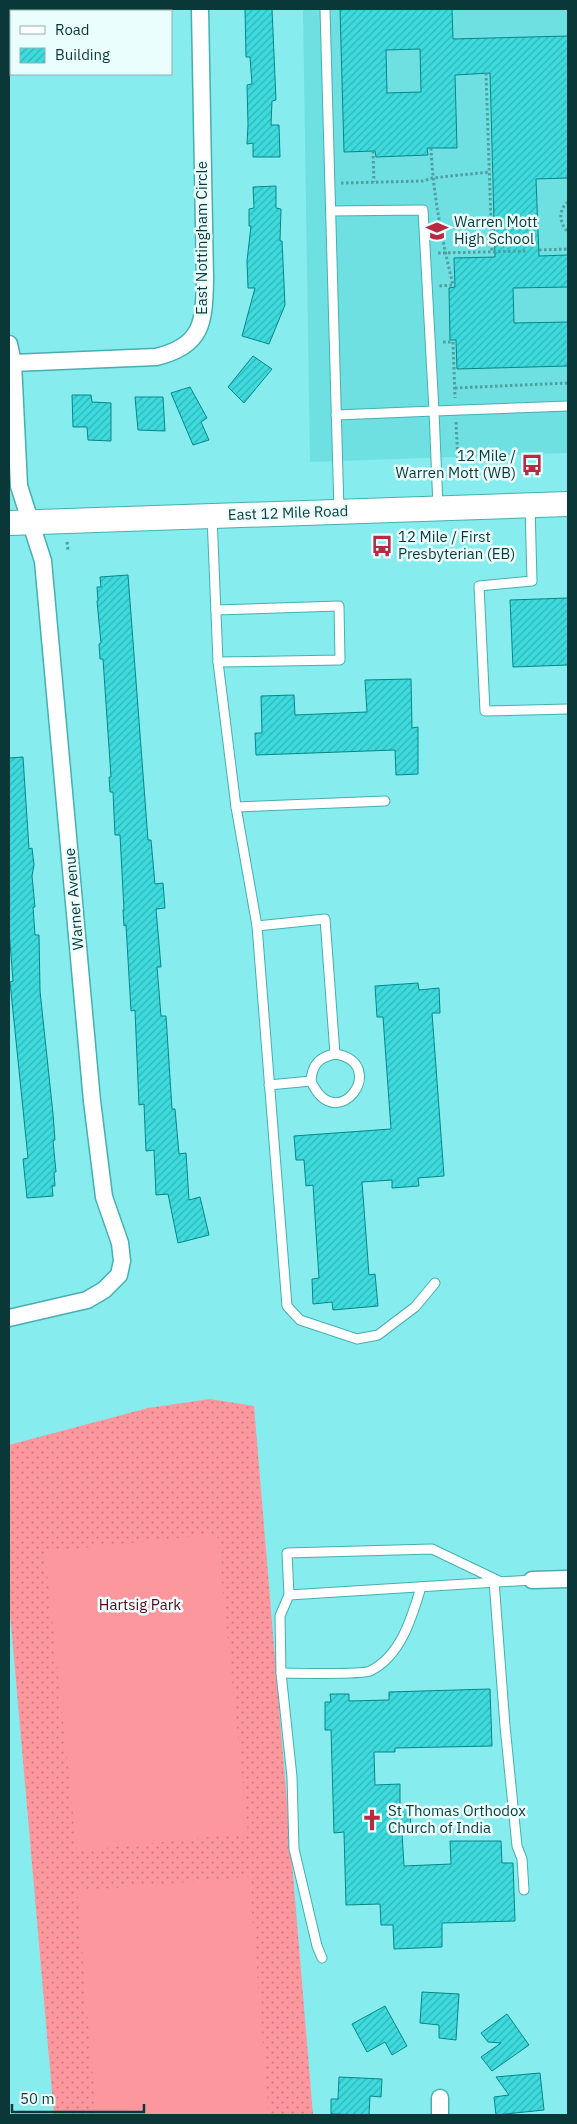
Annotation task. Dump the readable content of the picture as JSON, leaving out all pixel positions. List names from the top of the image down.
{
  "streets": {
    "main road": ["East 12 Mile Road"],
    "street": ["East Nottingham Circle", "Warner Avenue"]
  },
  "crossings": [
    ["East Nottingham Circle", "Warner Avenue"],
    ["East 12 Mile Road", "Warner Avenue"]
  ],
  "parks": ["Hartsig Park"],
  "places": {
    "school or university": ["Warren Mott High School"],
    "bus stop": ["12 Mile / Warren Mott (WB)", "12 Mile / First Presbyterian (EB)"],
    "church": ["St Thomas Orthodox Church of India"]
  },
  "legend": ["Road", "Building"],
  "scale_bar": "50 m"
}
